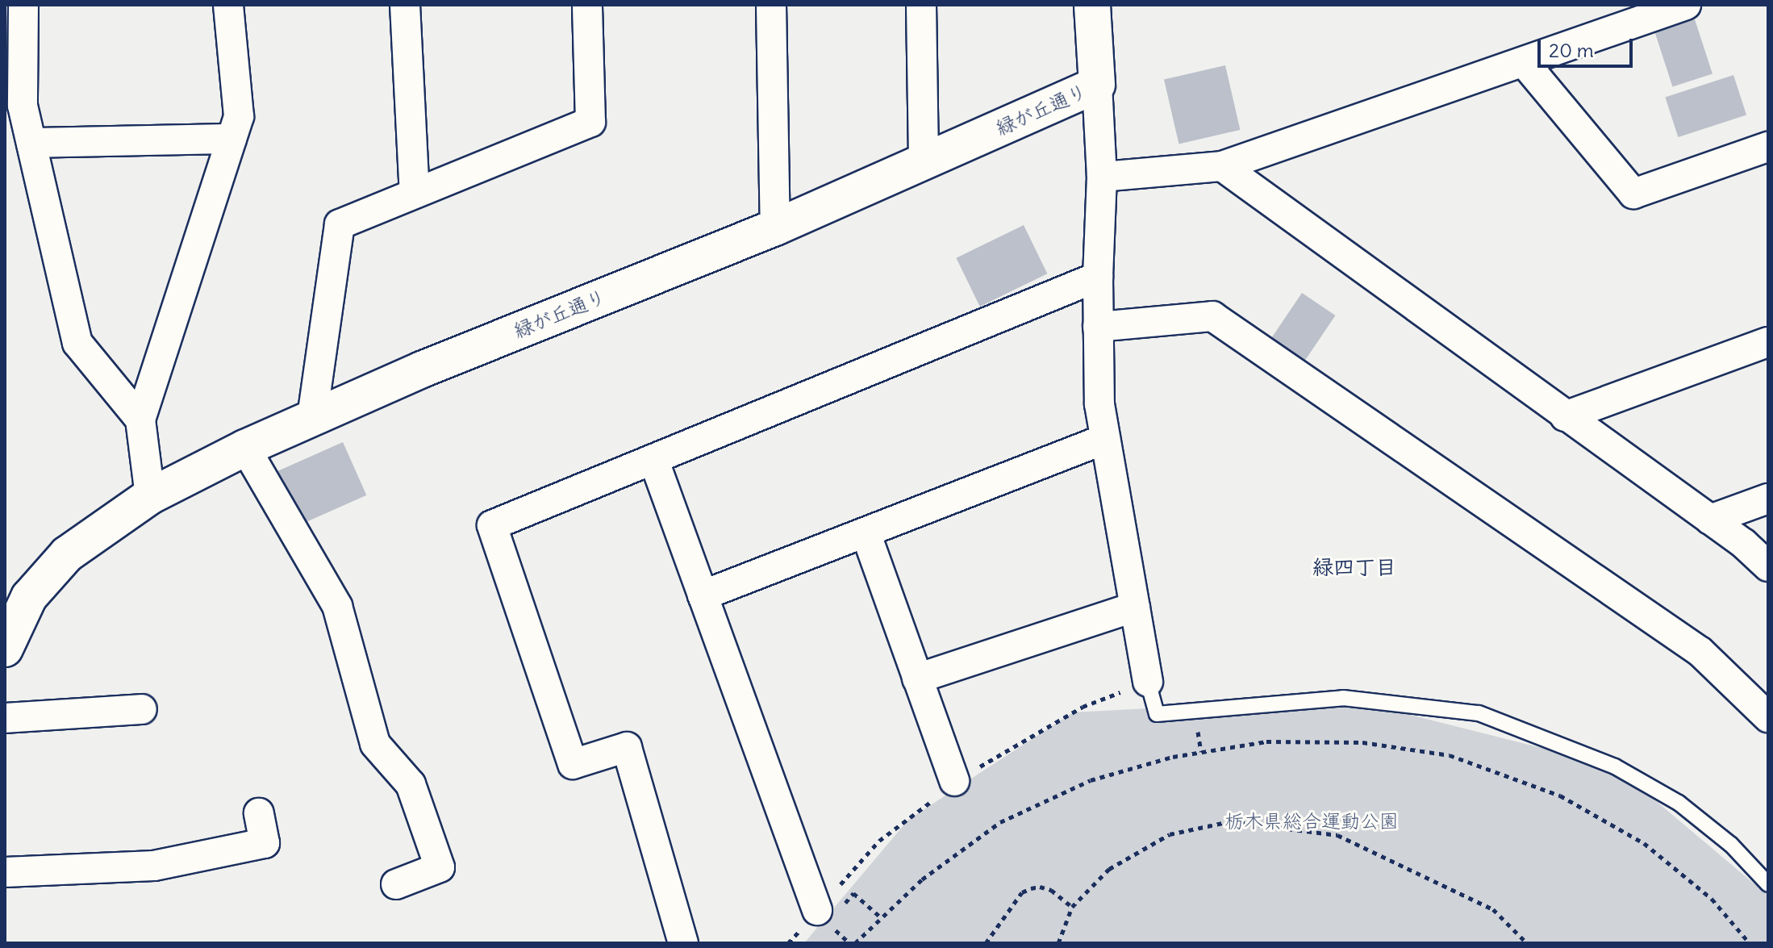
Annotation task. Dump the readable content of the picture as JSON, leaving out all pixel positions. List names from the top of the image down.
{
  "streets": {
    "street": ["緑が丘通り"]
  },
  "districts": ["緑四丁目"],
  "parks": ["栃木県総合運動公園"],
  "scale_bar": "20 m"
}
